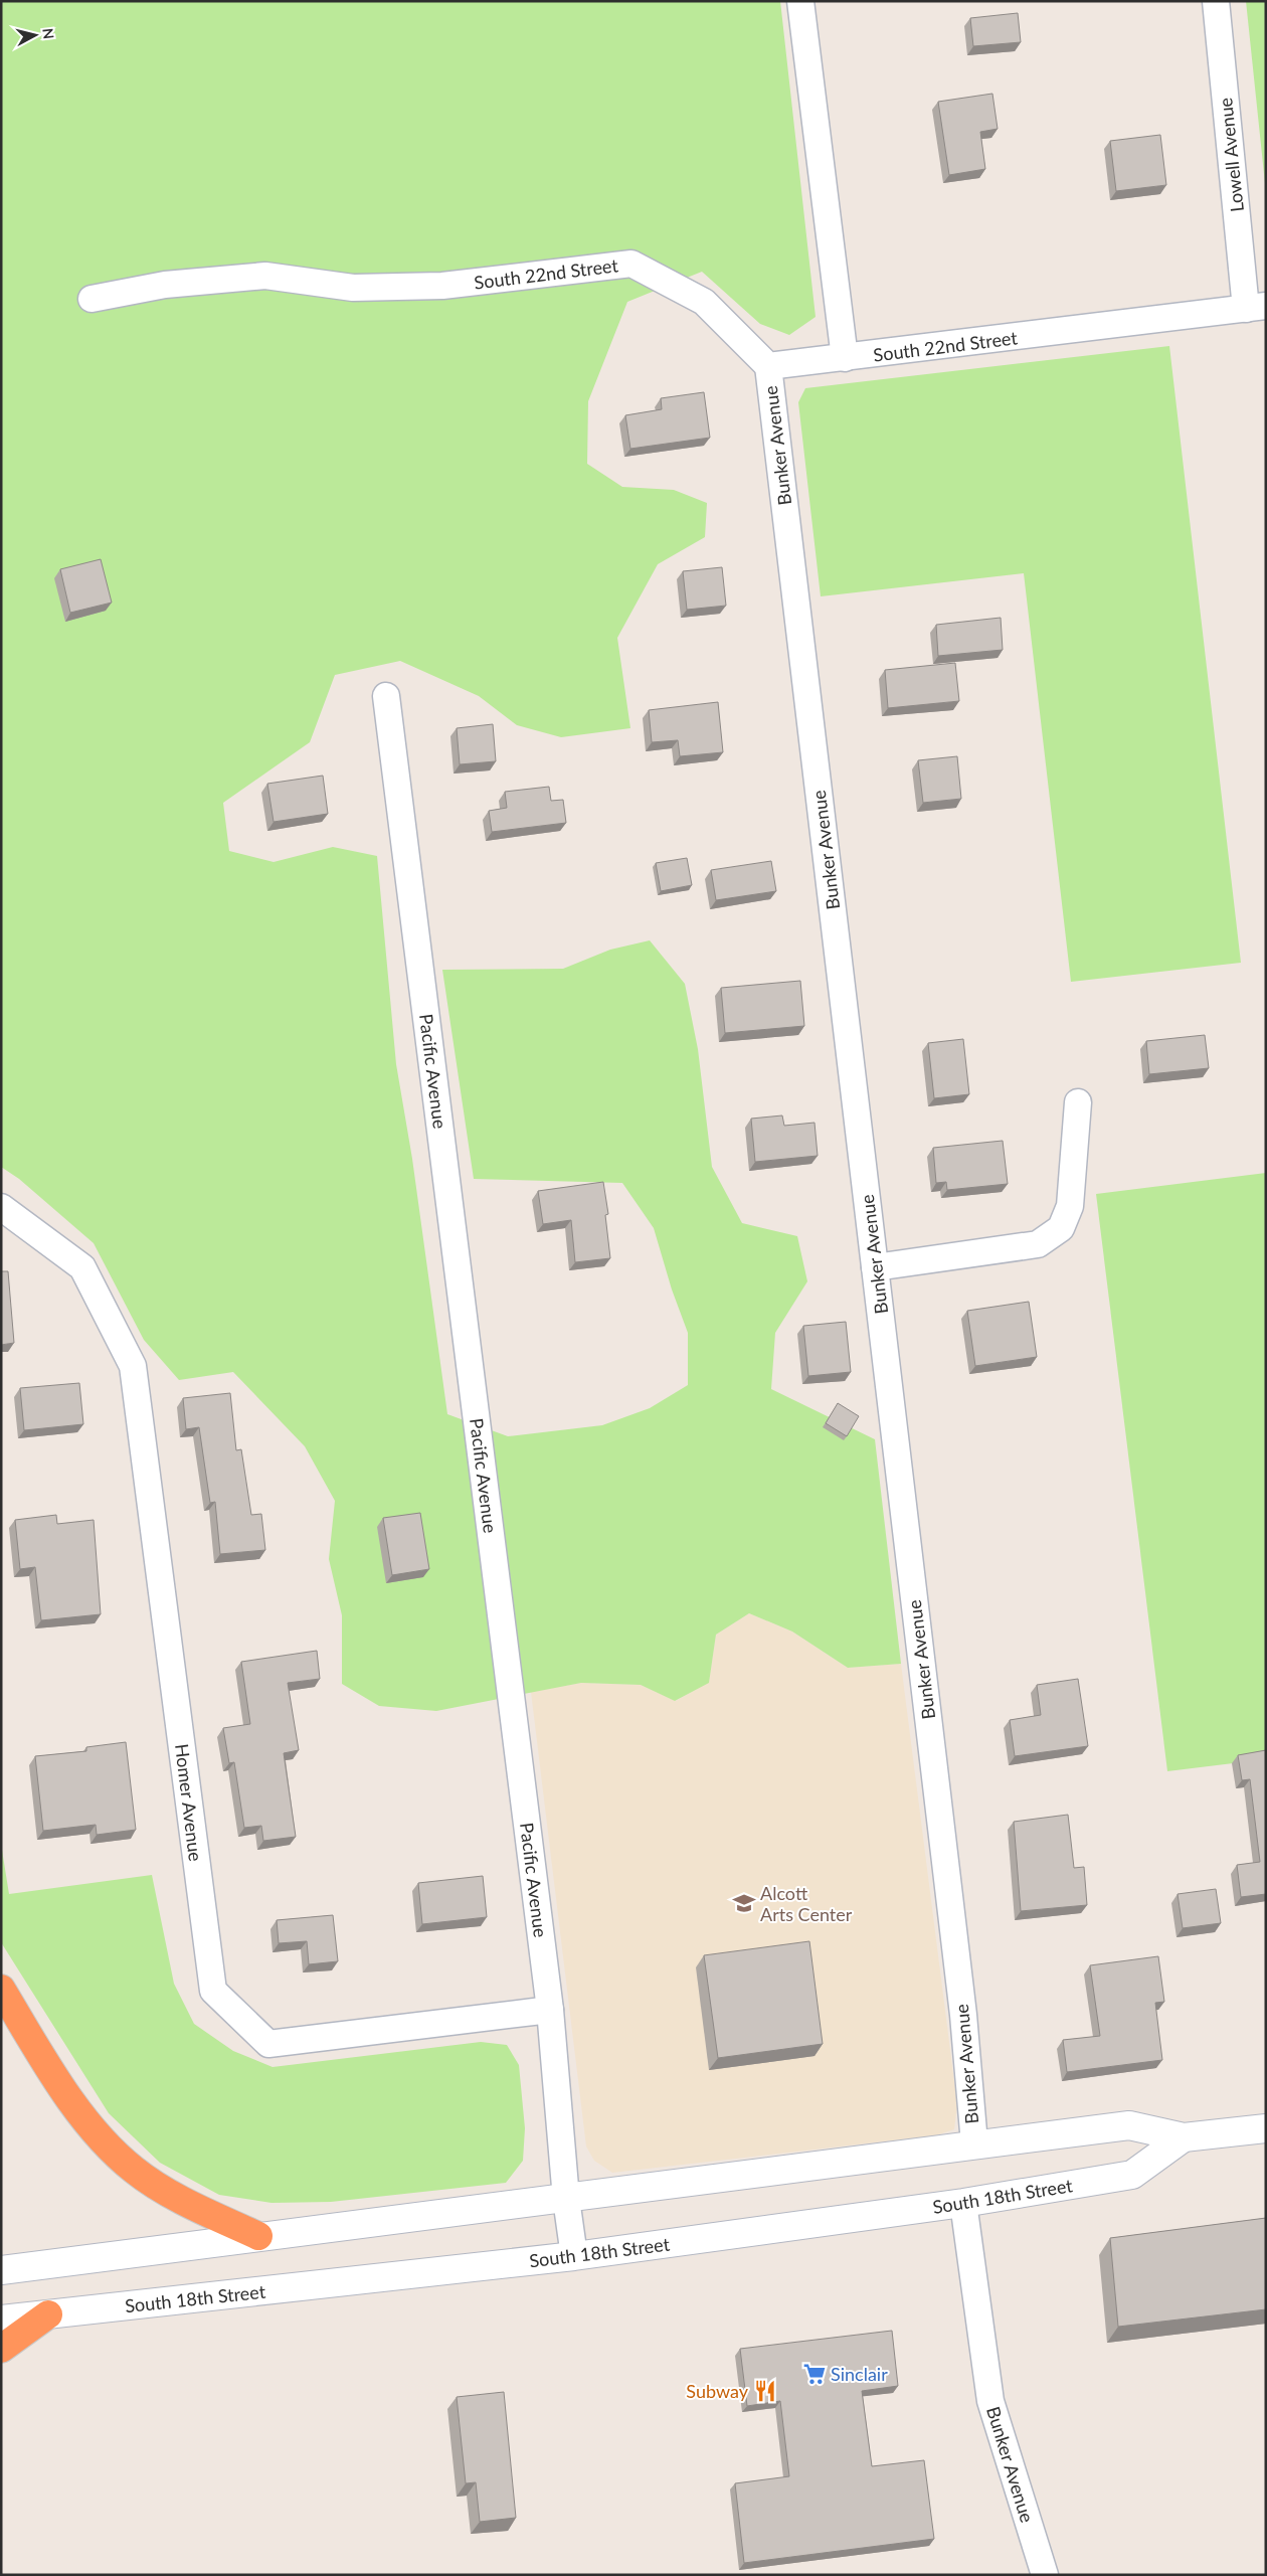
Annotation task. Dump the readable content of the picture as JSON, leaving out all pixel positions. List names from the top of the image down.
{
  "streets": {
    "main road": ["South 18th Street"],
    "street": [
      "Lowell Avenue",
      "South 22nd Street",
      "Bunker Avenue",
      "Pacific Avenue",
      "Homer Avenue"
    ]
  },
  "crossings": [
    ["Lowell Avenue", "South 22nd Street"],
    ["South 22nd Street", "Bunker Avenue"],
    ["Bunker Avenue", "South 18th Street"],
    ["Pacific Avenue", "Homer Avenue"],
    ["Pacific Avenue", "South 18th Street"]
  ],
  "places": {
    "school or university": ["Alcott Arts Center"],
    "supermarket": ["Sinclair"],
    "restaurant": ["Subway"]
  },
  "north": "right"
}
